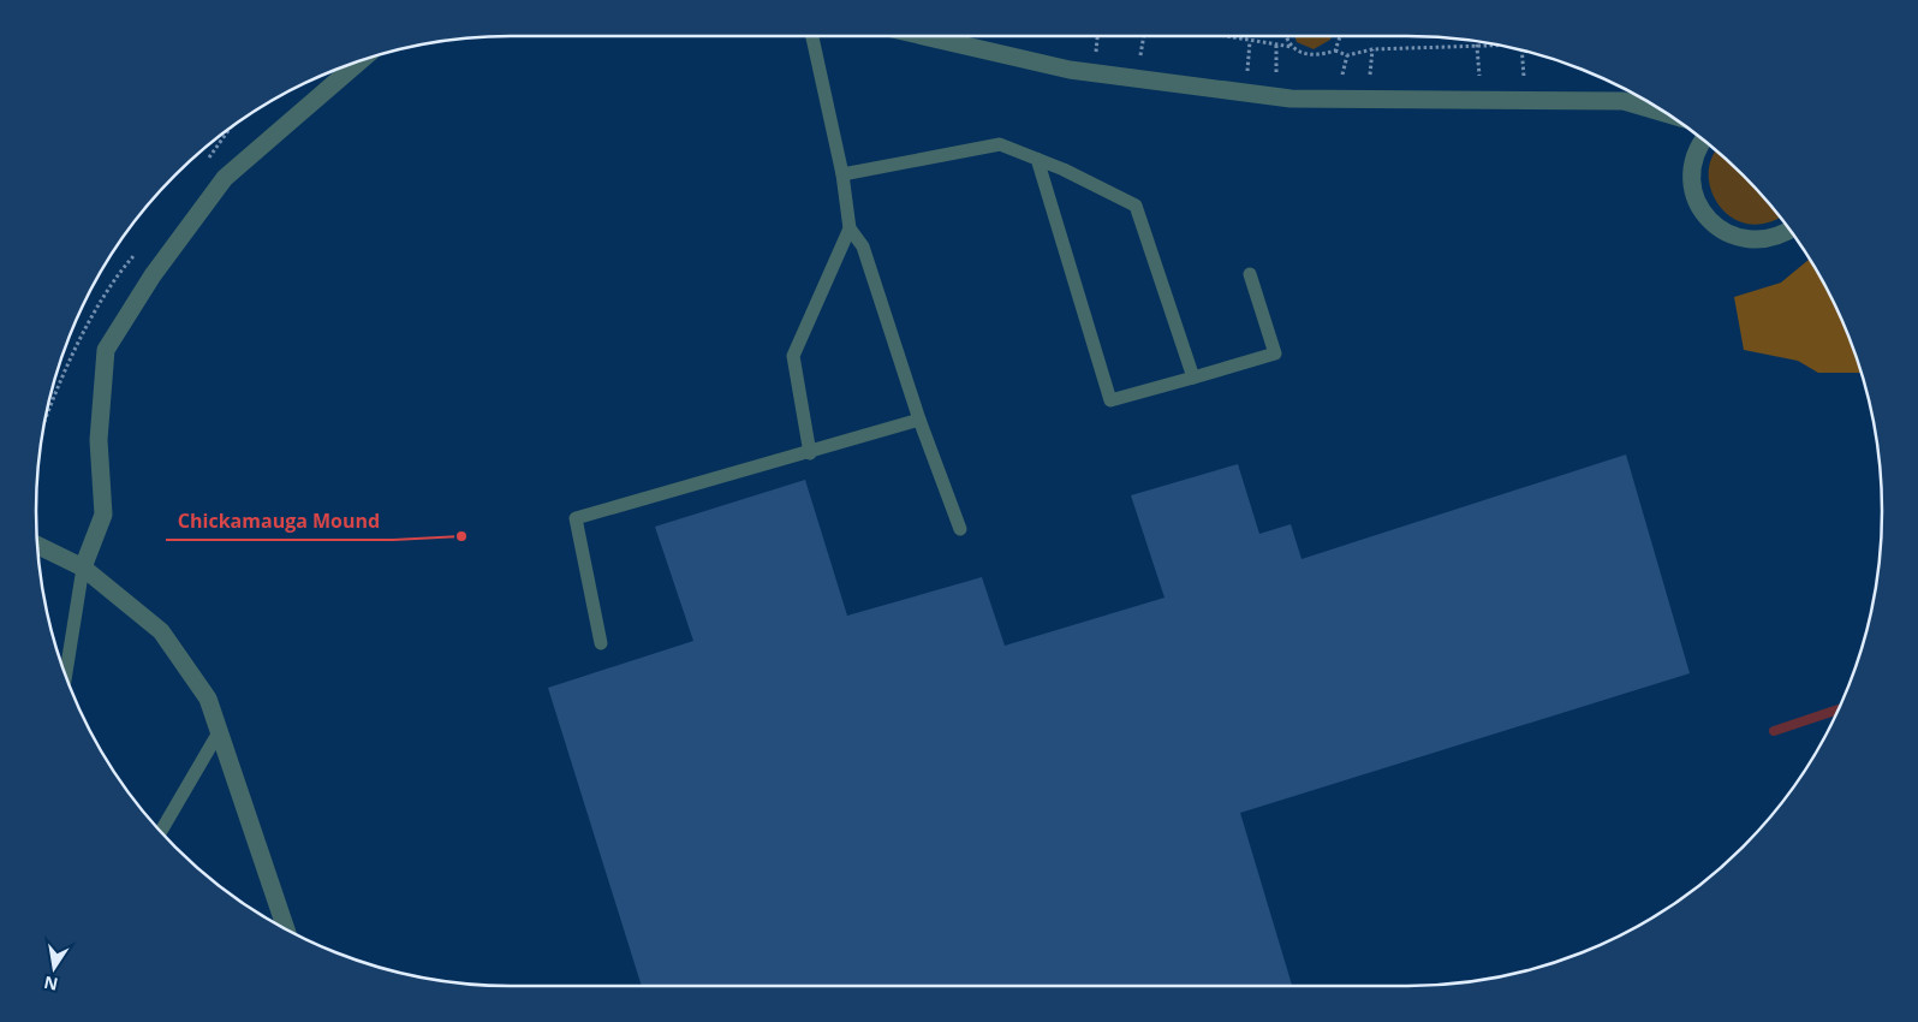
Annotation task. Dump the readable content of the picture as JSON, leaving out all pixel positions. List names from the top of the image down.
{
  "places": ["Chickamauga Mound"],
  "north": "bottom"
}
